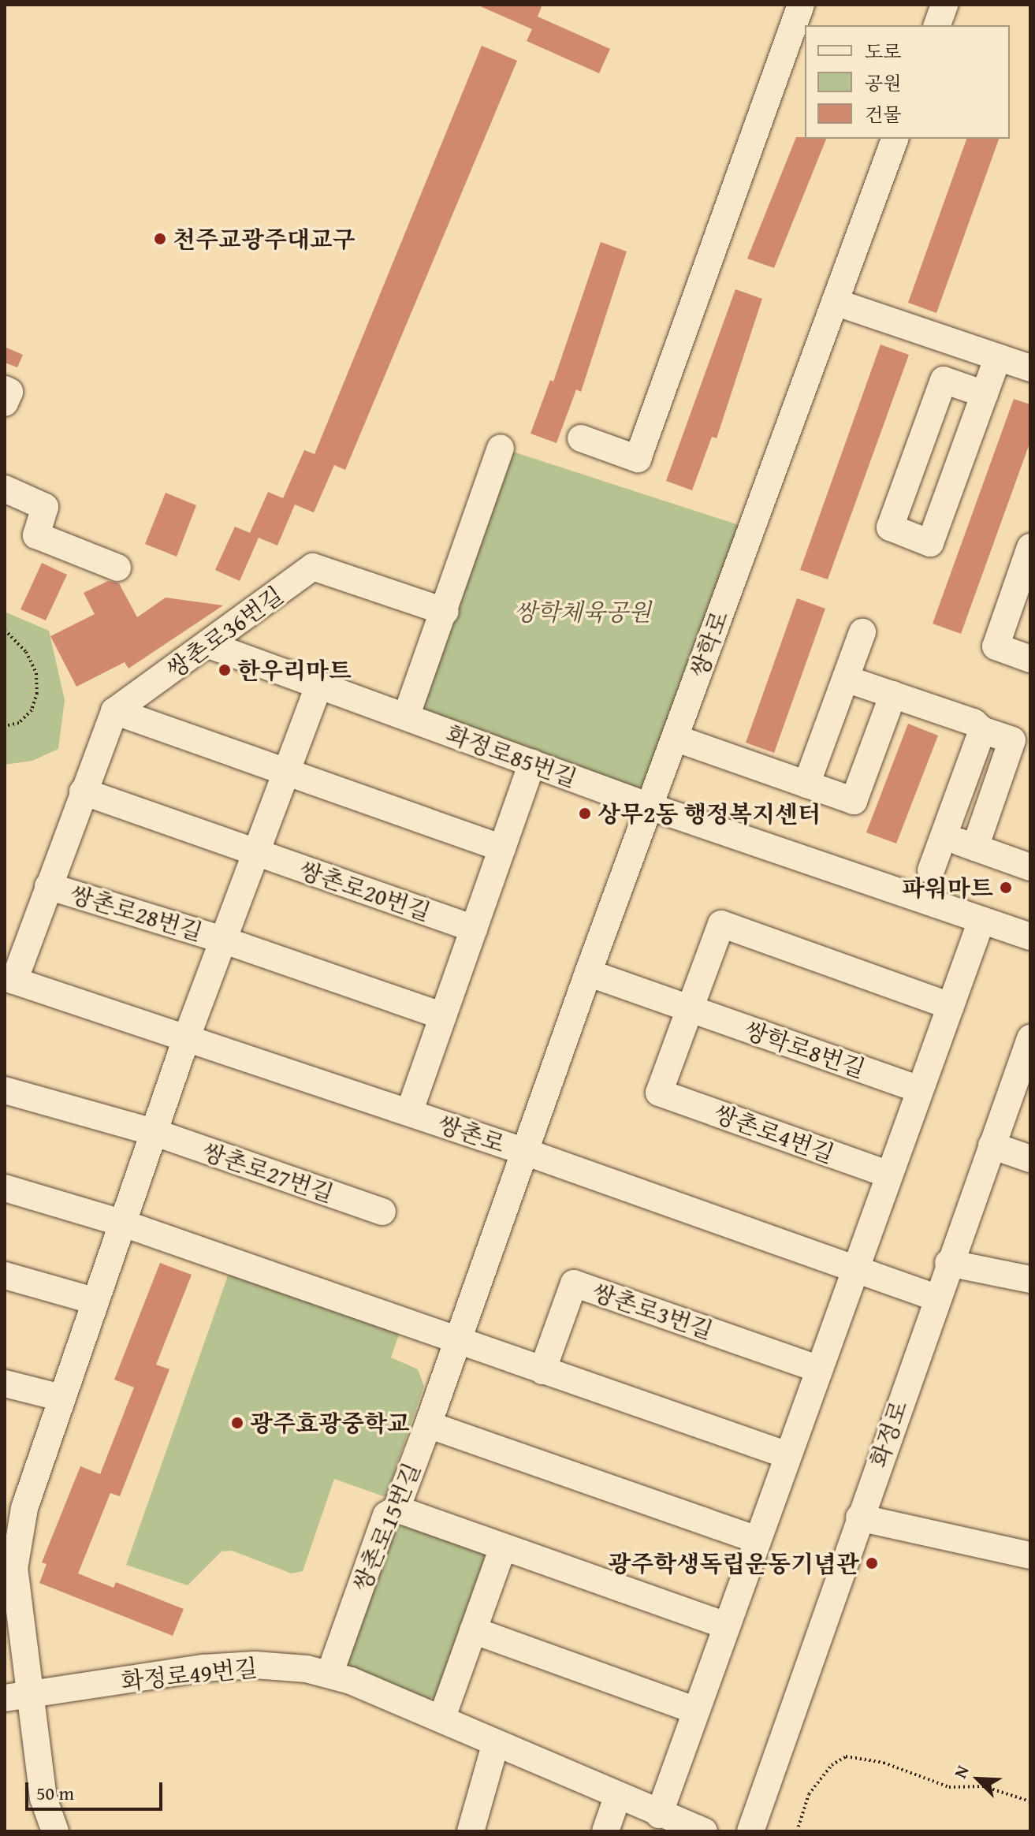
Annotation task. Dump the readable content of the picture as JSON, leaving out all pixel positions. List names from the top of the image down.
{
  "streets": {
    "street": [
      "쌍촌로36번길",
      "쌍학로",
      "화정로85번길",
      "쌍촌로20번길",
      "쌍촌로28번길",
      "쌍학로8번길",
      "쌍촌로",
      "쌍촌로4번길",
      "쌍촌로27번길",
      "쌍촌로3번길",
      "화정로",
      "쌍촌로15번길",
      "화정로49번길"
    ]
  },
  "crossings": [
    ["쌍촌로36번길", "화정로85번길"],
    ["쌍학로", "화정로85번길"],
    ["쌍학로", "쌍학로8번길"],
    ["쌍학로", "쌍촌로"],
    ["쌍학로", "쌍촌로15번길"],
    ["화정로85번길", "쌍촌로28번길"],
    ["쌍촌로20번길", "쌍촌로28번길"],
    ["쌍촌로28번길", "쌍촌로"],
    ["쌍학로8번길", "쌍촌로4번길"],
    ["쌍촌로", "화정로"],
    ["쌍촌로", "쌍촌로15번길"],
    ["쌍촌로15번길", "화정로49번길"]
  ],
  "parks": ["쌍학체육공원"],
  "places": [
    "천주교광주대교구",
    "한우리마트",
    "상무2동 행정복지센터",
    "파워마트",
    "광주효광중학교",
    "광주학생독립운동기념관"
  ],
  "legend": ["도로", "공원", "건물"],
  "scale_bar": "50 m",
  "north": "top left"
}
